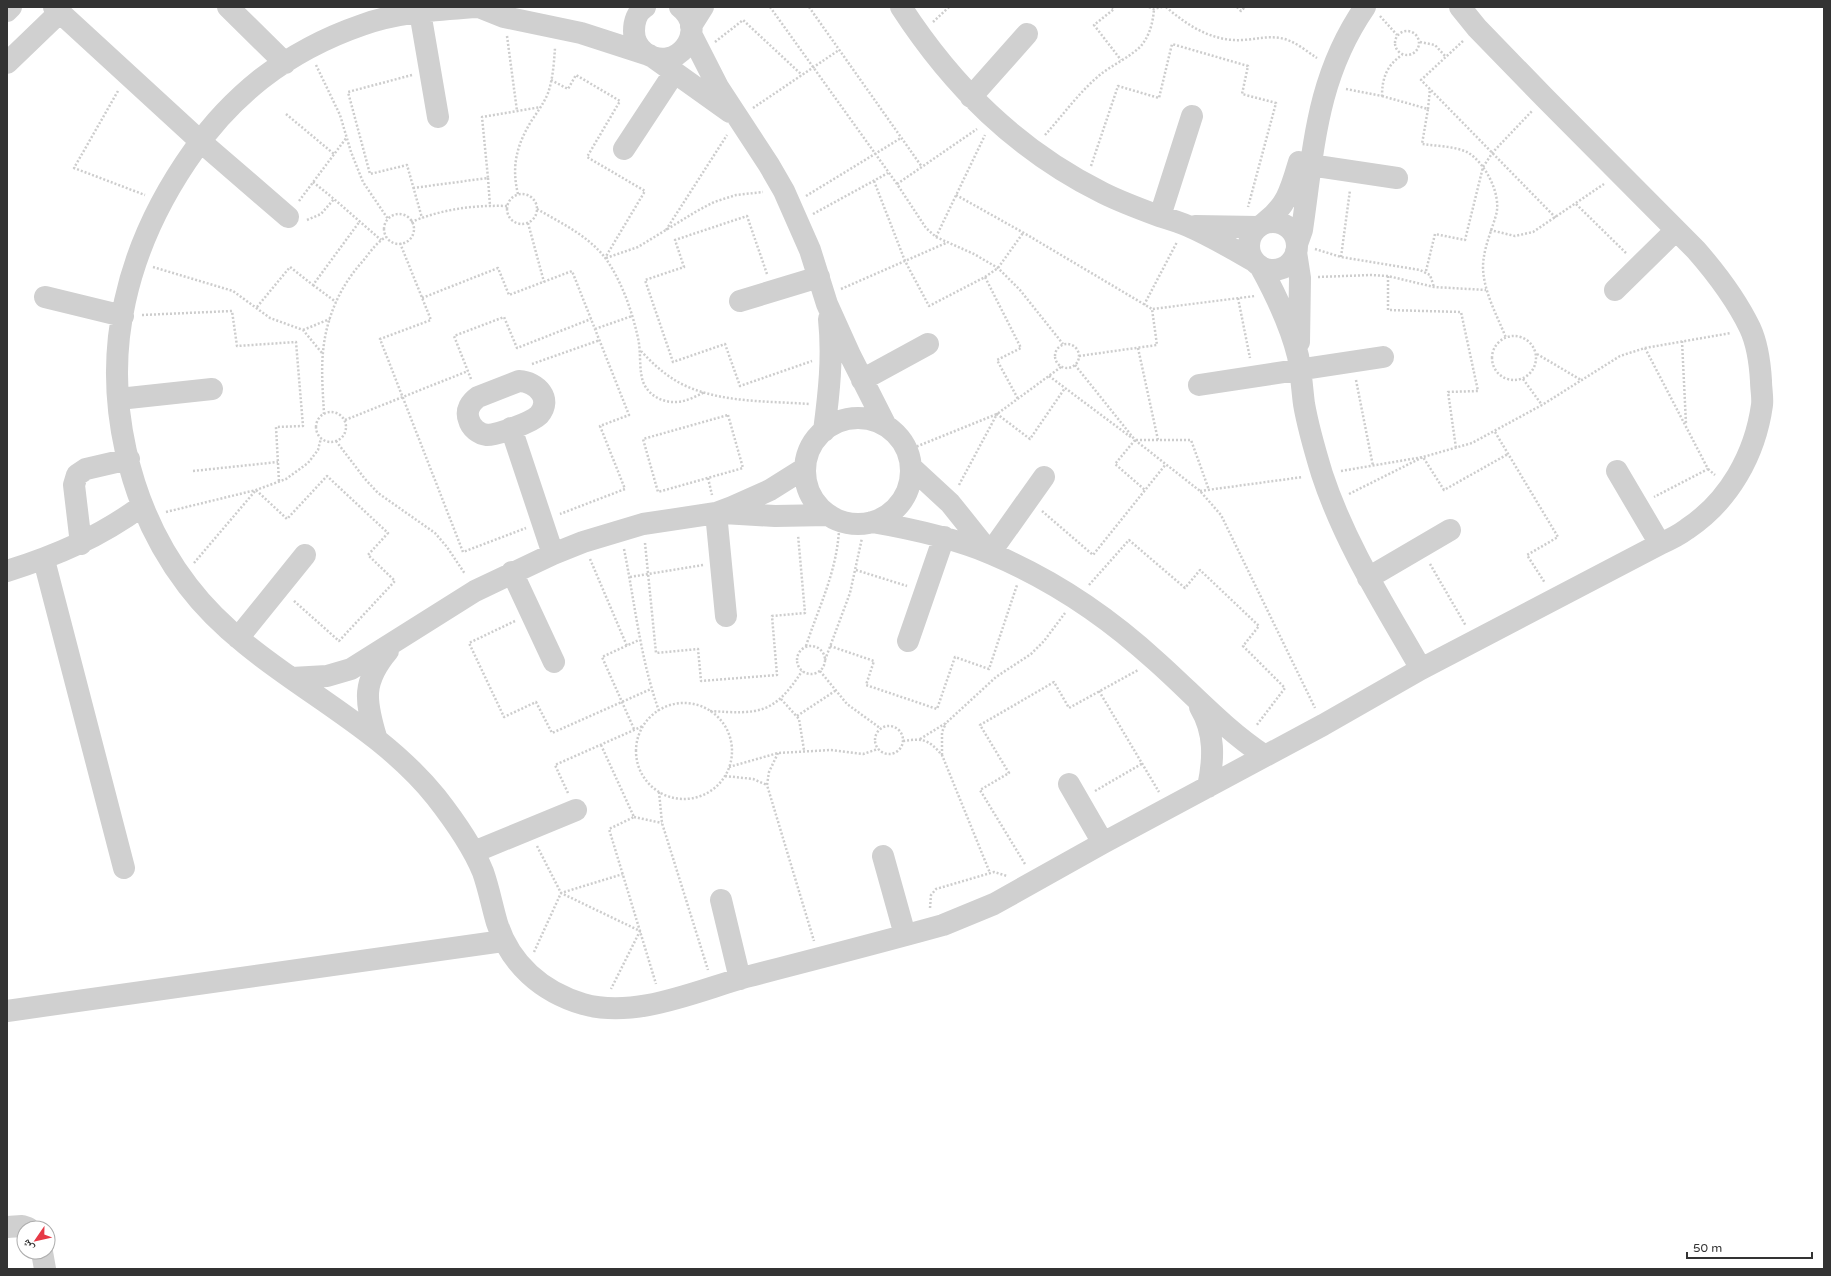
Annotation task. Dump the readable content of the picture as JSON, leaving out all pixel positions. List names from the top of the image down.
{
  "scale_bar": "50 m",
  "north": "bottom left"
}
